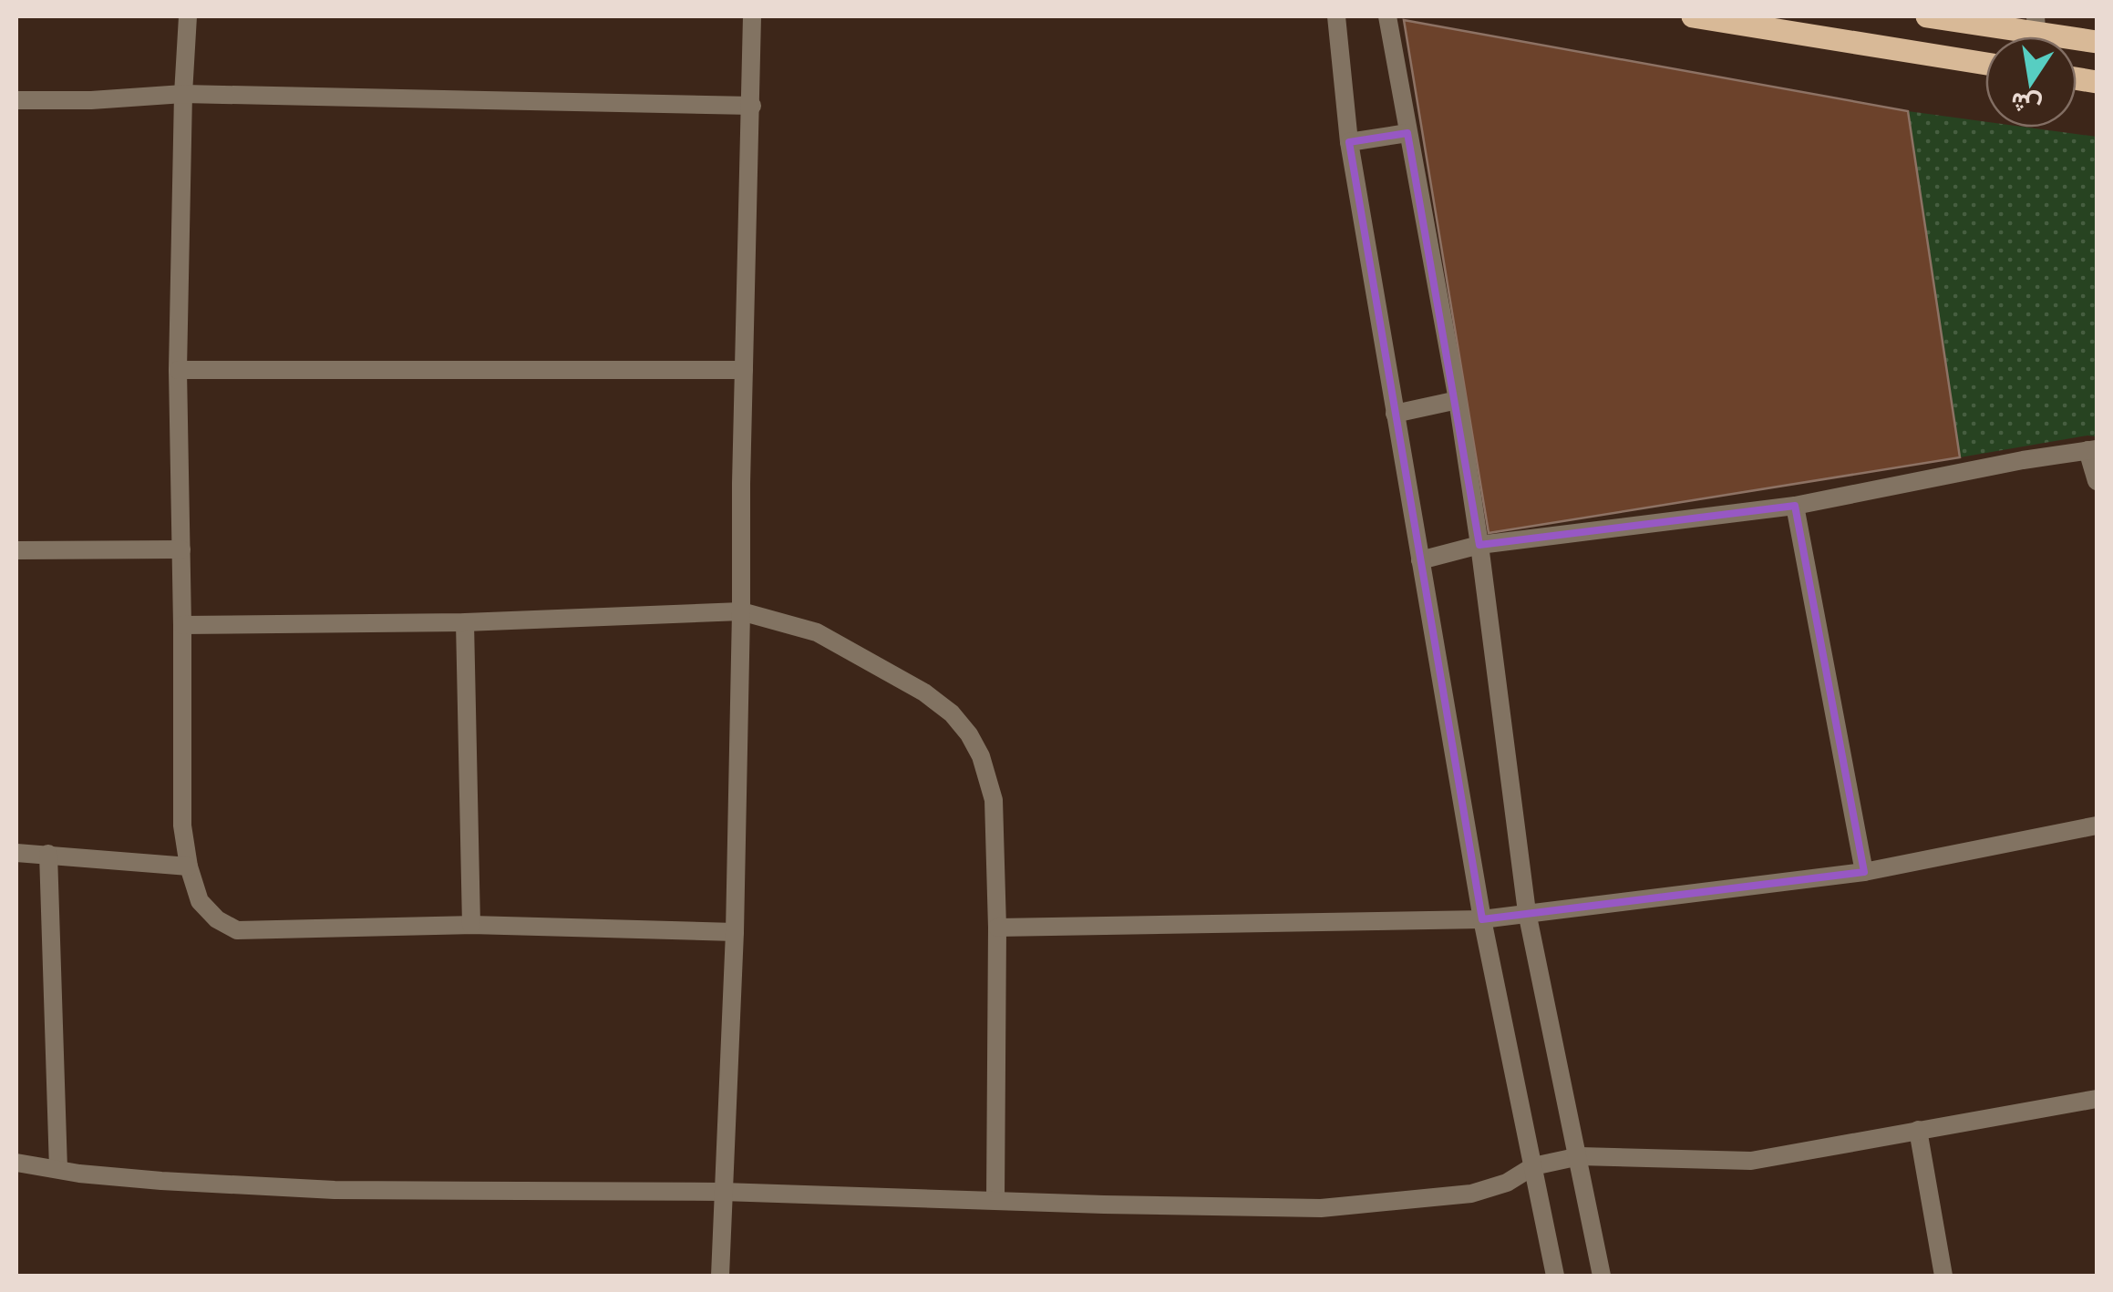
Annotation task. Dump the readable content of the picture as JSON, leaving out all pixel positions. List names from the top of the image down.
{
  "north": "bottom"
}
